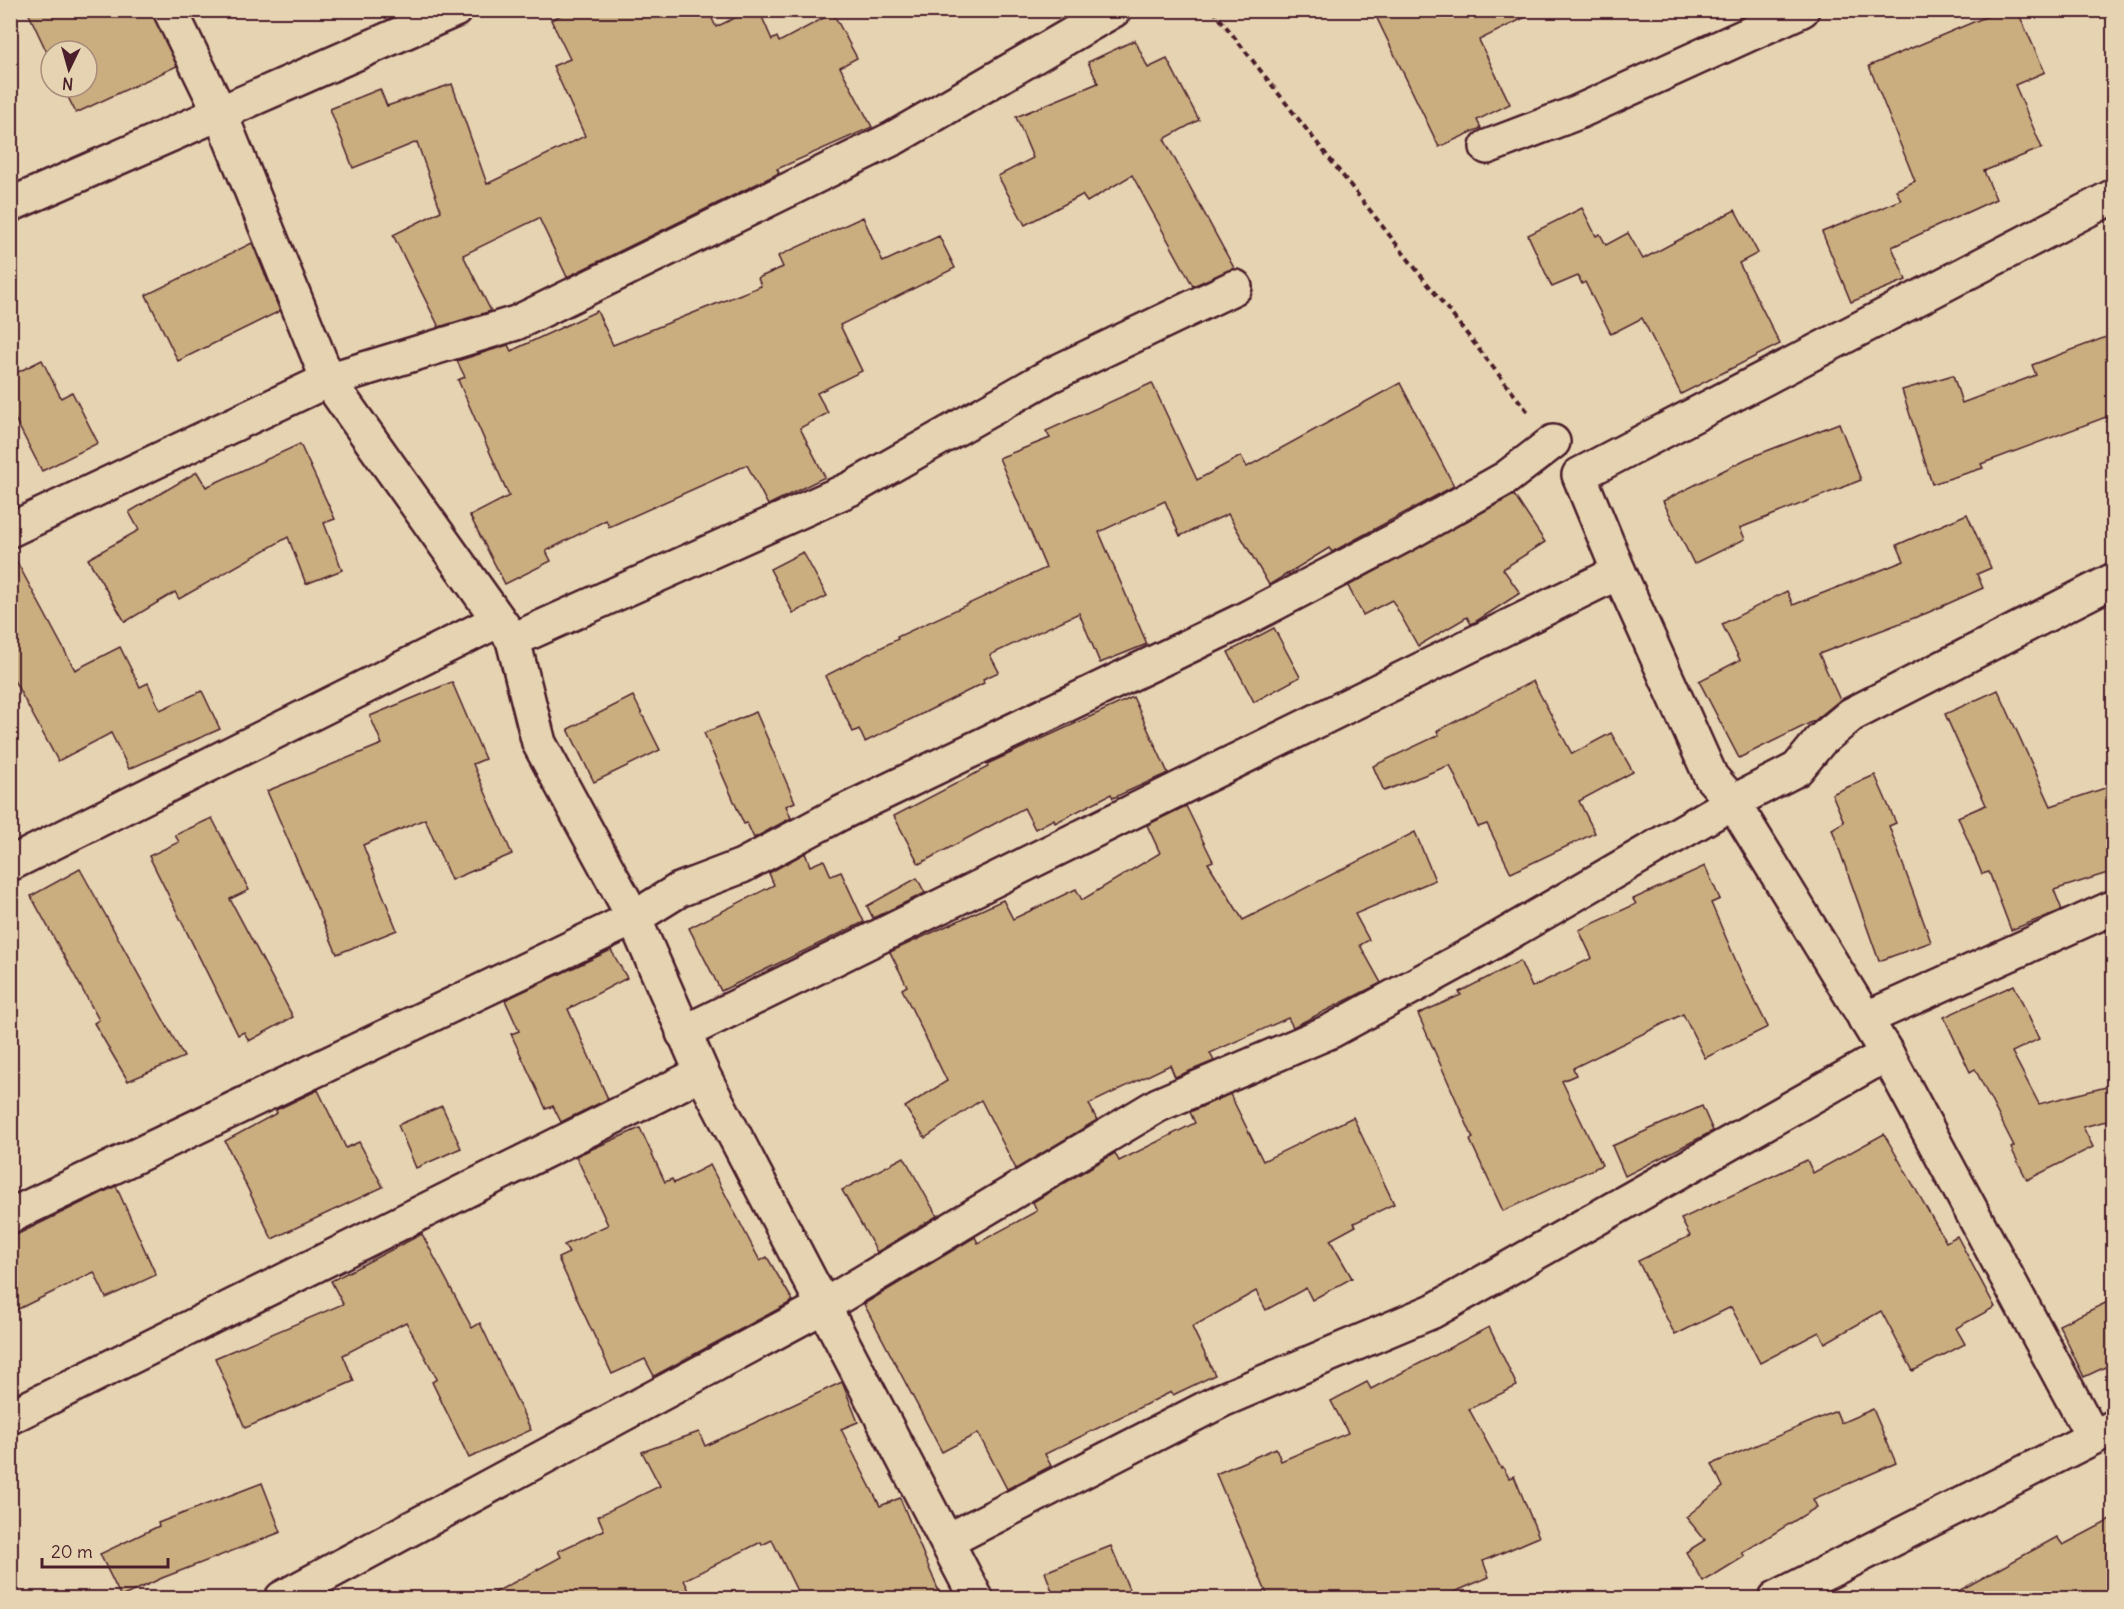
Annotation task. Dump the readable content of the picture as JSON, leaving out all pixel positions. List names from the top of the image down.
{
  "scale_bar": "20 m",
  "north": "bottom"
}
